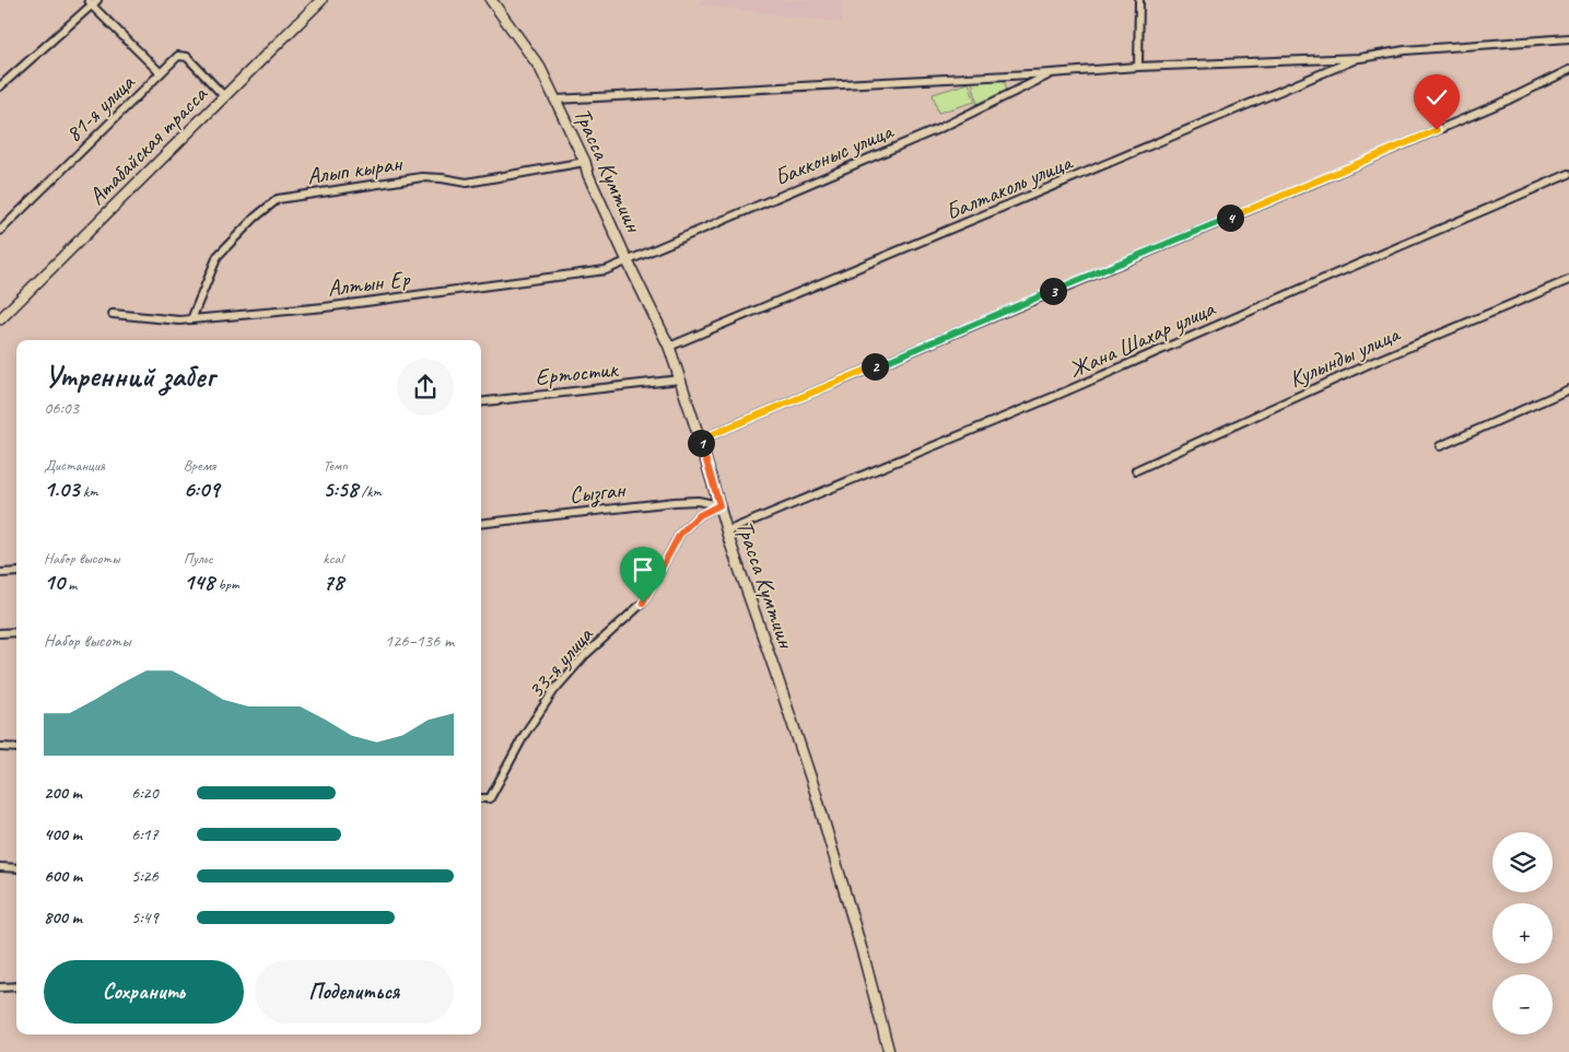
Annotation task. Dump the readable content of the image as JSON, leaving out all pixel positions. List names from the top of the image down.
{
  "streets": {
    "street": [
      "81-я улица",
      "Атабайская трасса",
      "Бакконыс улица",
      "Алып кыран",
      "Трасса Кумтиин",
      "Балтаколь улица",
      "Алтын Ер",
      "Жана Шахар улица",
      "Кулынды улица",
      "Ертостик",
      "Сызган",
      "33-я улица"
    ]
  },
  "crossings": [
    ["81-я улица", "Атабайская трасса"],
    ["Бакконыс улица", "Трасса Кумтиин"],
    ["Бакконыс улица", "Алтын Ер"],
    ["Алып кыран", "Трасса Кумтиин"],
    ["Алып кыран", "Алтын Ер"],
    ["Трасса Кумтиин", "Балтаколь улица"],
    ["Трасса Кумтиин", "Алтын Ер"],
    ["Трасса Кумтиин", "Жана Шахар улица"],
    ["Трасса Кумтиин", "Ертостик"],
    ["Трасса Кумтиин", "Сызган"],
    ["Трасса Кумтиин", "33-я улица"],
    ["Сызган", "33-я улица"]
  ],
  "page": {
    "pins": [
      "4",
      "3",
      "2",
      "1"
    ],
    "heading": ["Утренний забег", "06:03"],
    "stats": [
      ["Дистанция", "1.03 km"],
      ["Время", "6:09"],
      ["Темп", "5:58 /km"],
      ["Набор высоты", "10 m"],
      ["Пульс", "148 bpm"],
      ["kcal", "78"]
    ],
    "chart": ["Набор высоты", "126–136 m"],
    "list": [
      {
        "name": "200 m",
        "note": "6:20"
      },
      {
        "name": "400 m",
        "note": "6:17"
      },
      {
        "name": "600 m",
        "note": "5:26"
      },
      {
        "name": "800 m",
        "note": "5:49"
      }
    ],
    "map_buttons": ["+", "−"],
    "buttons": ["Сохранить", "Поделиться"]
  }
}
